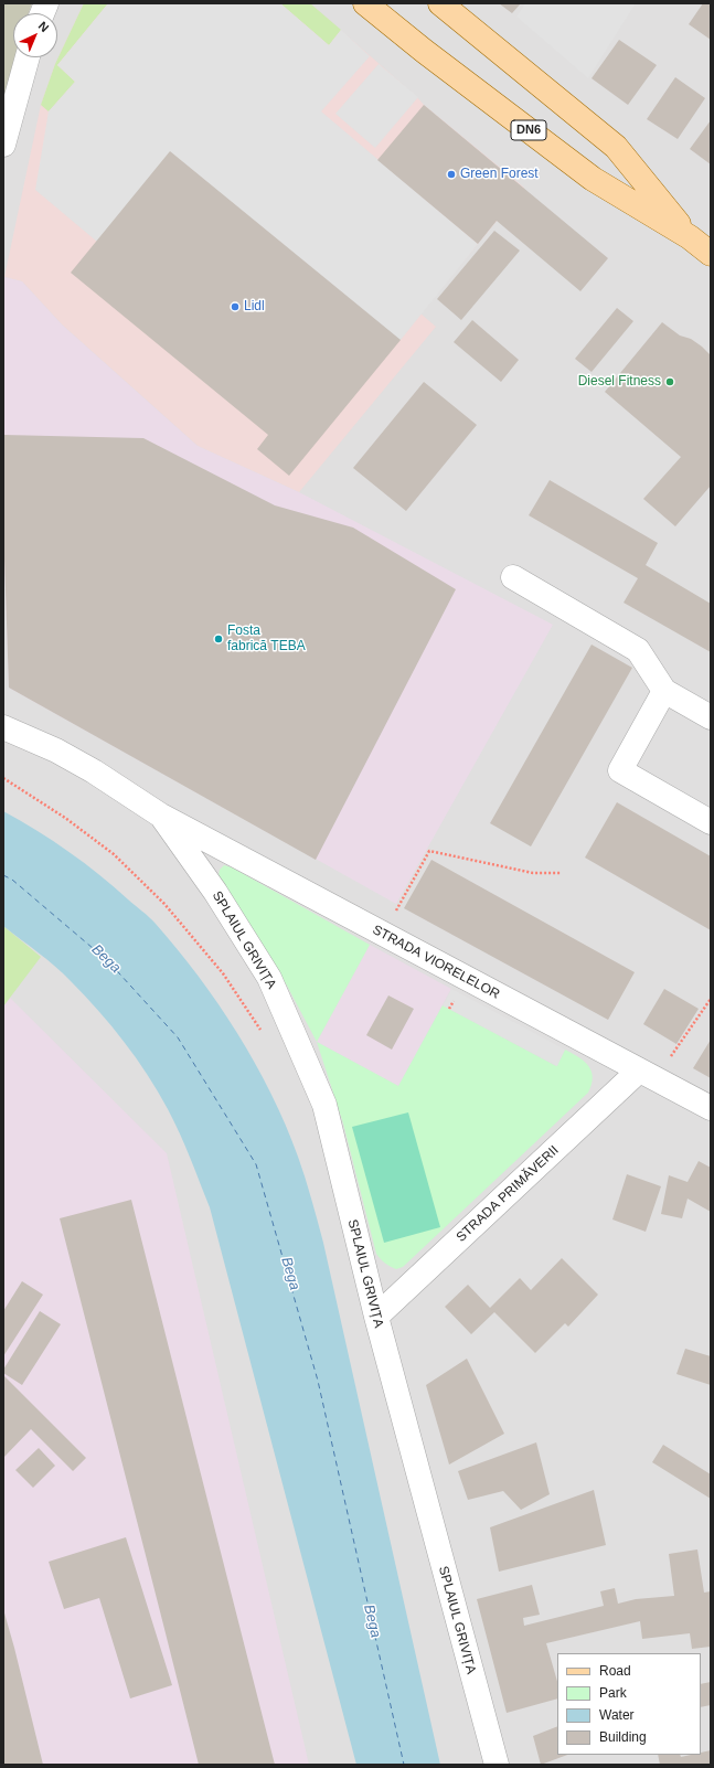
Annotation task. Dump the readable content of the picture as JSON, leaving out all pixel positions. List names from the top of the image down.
{
  "streets": {
    "main road": ["DN6"],
    "street": ["SPLAIUL GRIVIȚA", "STRADA VIORELELOR", "STRADA PRIMĂVERII"]
  },
  "crossings": [
    ["SPLAIUL GRIVIȚA", "STRADA VIORELELOR"],
    ["SPLAIUL GRIVIȚA", "STRADA PRIMĂVERII"],
    ["STRADA VIORELELOR", "STRADA PRIMĂVERII"]
  ],
  "water": ["Bega"],
  "places": [
    "Green Forest",
    "Lidl",
    "Diesel Fitness",
    "Fosta fabrică TEBA"
  ],
  "legend": [
    "Road",
    "Park",
    "Water",
    "Building"
  ],
  "north": "top right"
}
